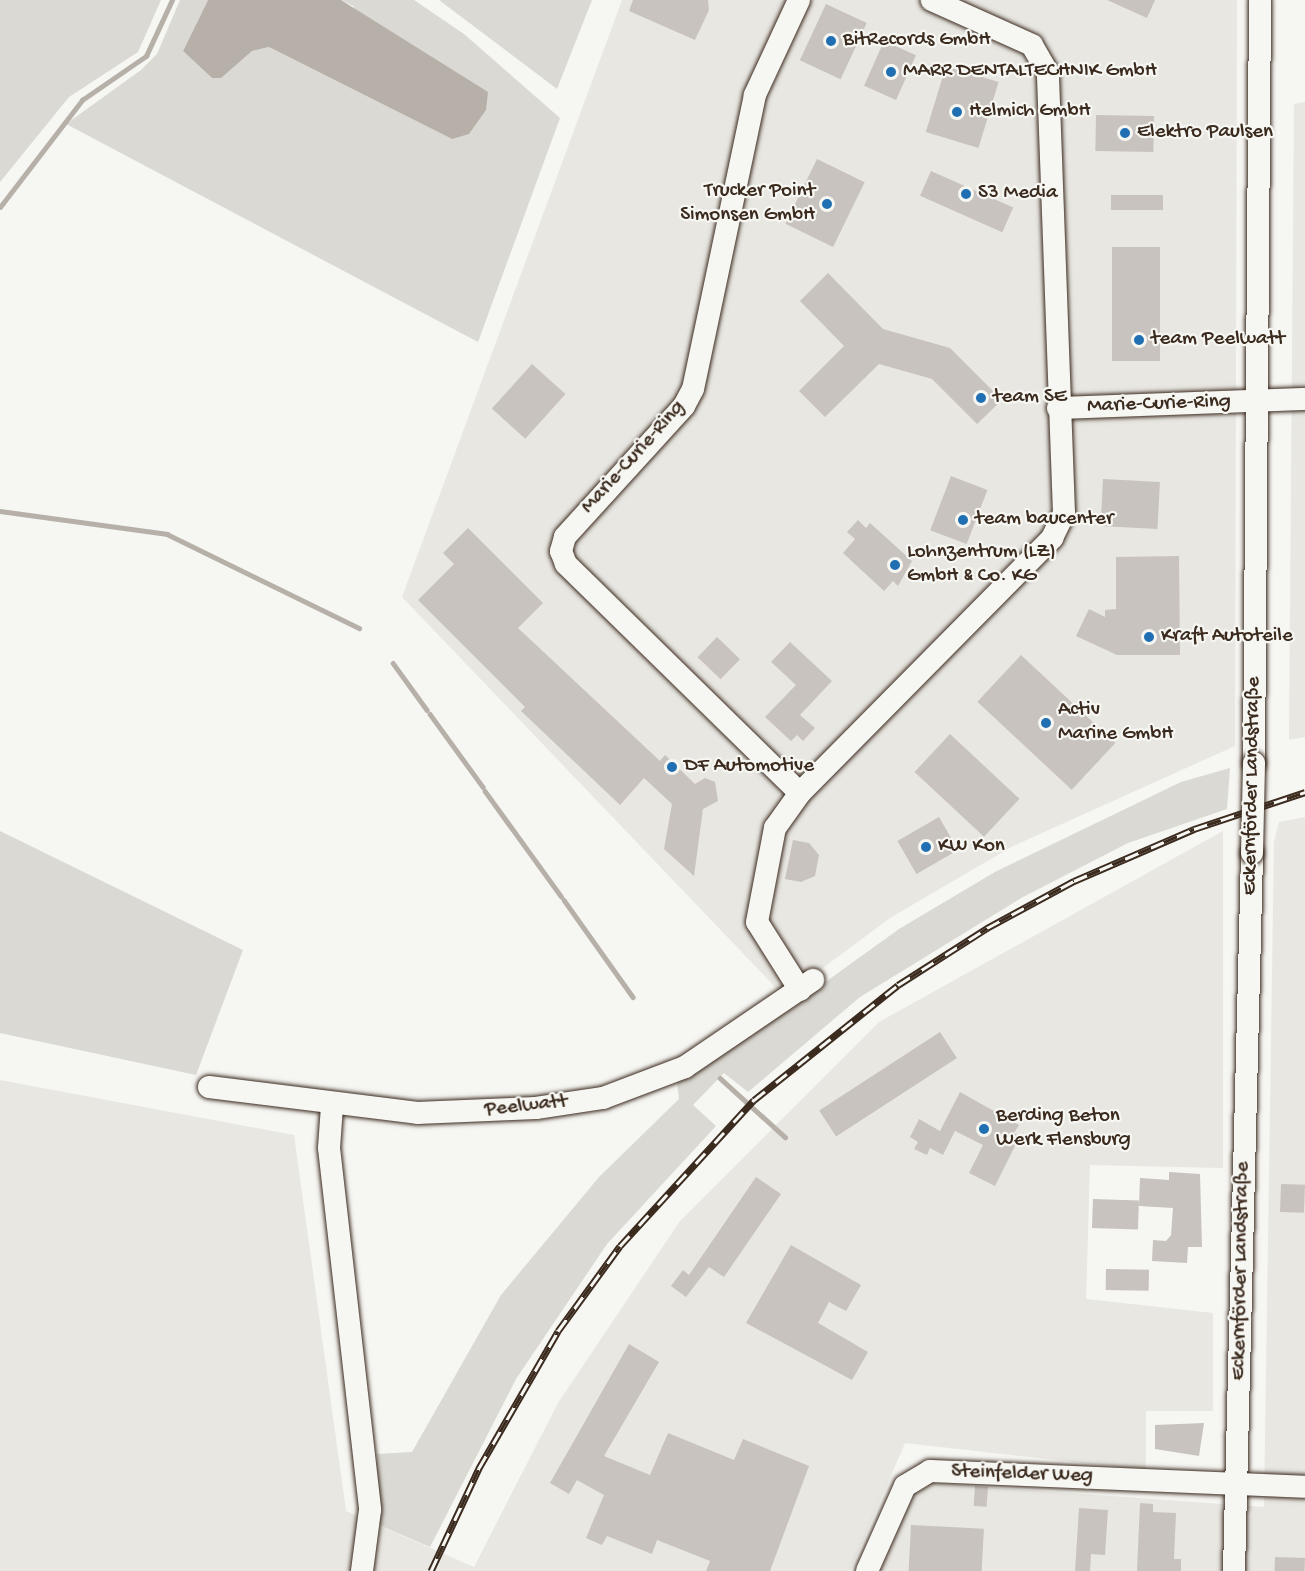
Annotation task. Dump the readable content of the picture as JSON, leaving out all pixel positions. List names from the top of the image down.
{
  "streets": {
    "street": [
      "Marie-Curie-Ring",
      "Eckernförder Landstraße",
      "Peelwatt",
      "Steinfelder Weg"
    ]
  },
  "crossings": [
    ["Marie-Curie-Ring", "Eckernförder Landstraße"],
    ["Marie-Curie-Ring", "Peelwatt"],
    ["Eckernförder Landstraße", "Steinfelder Weg"]
  ],
  "places": [
    "BitRecords GmbH",
    "MARR DENTALTECHNIK GmbH",
    "Helmich GmbH",
    "Elektro Paulsen",
    "S3 Media",
    "Trucker Point Simonsen GmbH",
    "team Peelwatt",
    "team SE",
    "team baucenter",
    "Lohnzentrum (LZ) GmbH & Co. KG",
    "Kraft Autoteile",
    "Activ Marine GmbH",
    "DF Automotive",
    "KW Kon",
    "Berding Beton Werk Flensburg"
  ]
}
